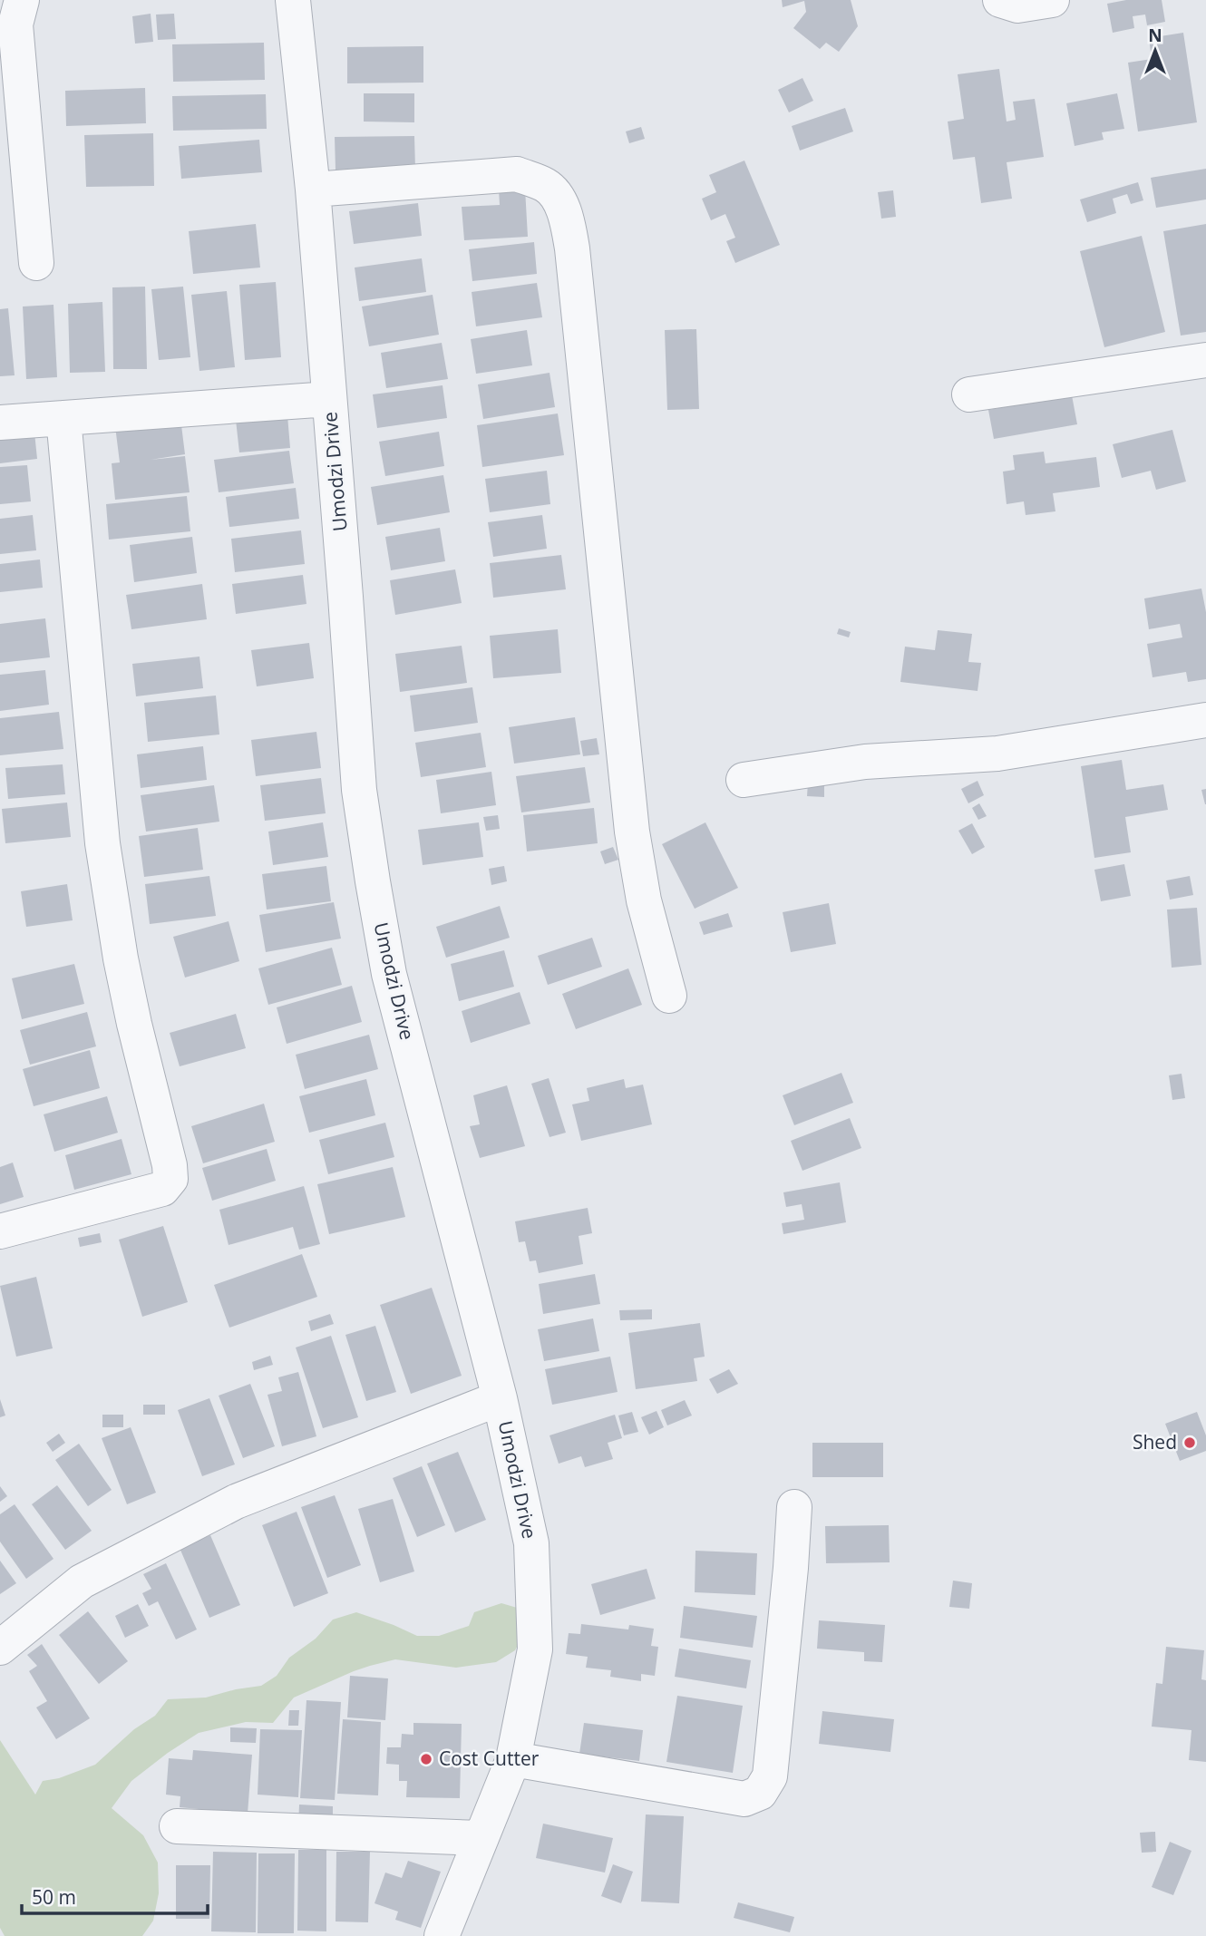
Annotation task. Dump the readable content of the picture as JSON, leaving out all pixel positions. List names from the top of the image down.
{
  "streets": {
    "street": ["Umodzi Drive"]
  },
  "places": ["Shed", "Cost Cutter"],
  "scale_bar": "50 m",
  "north": "top"
}
